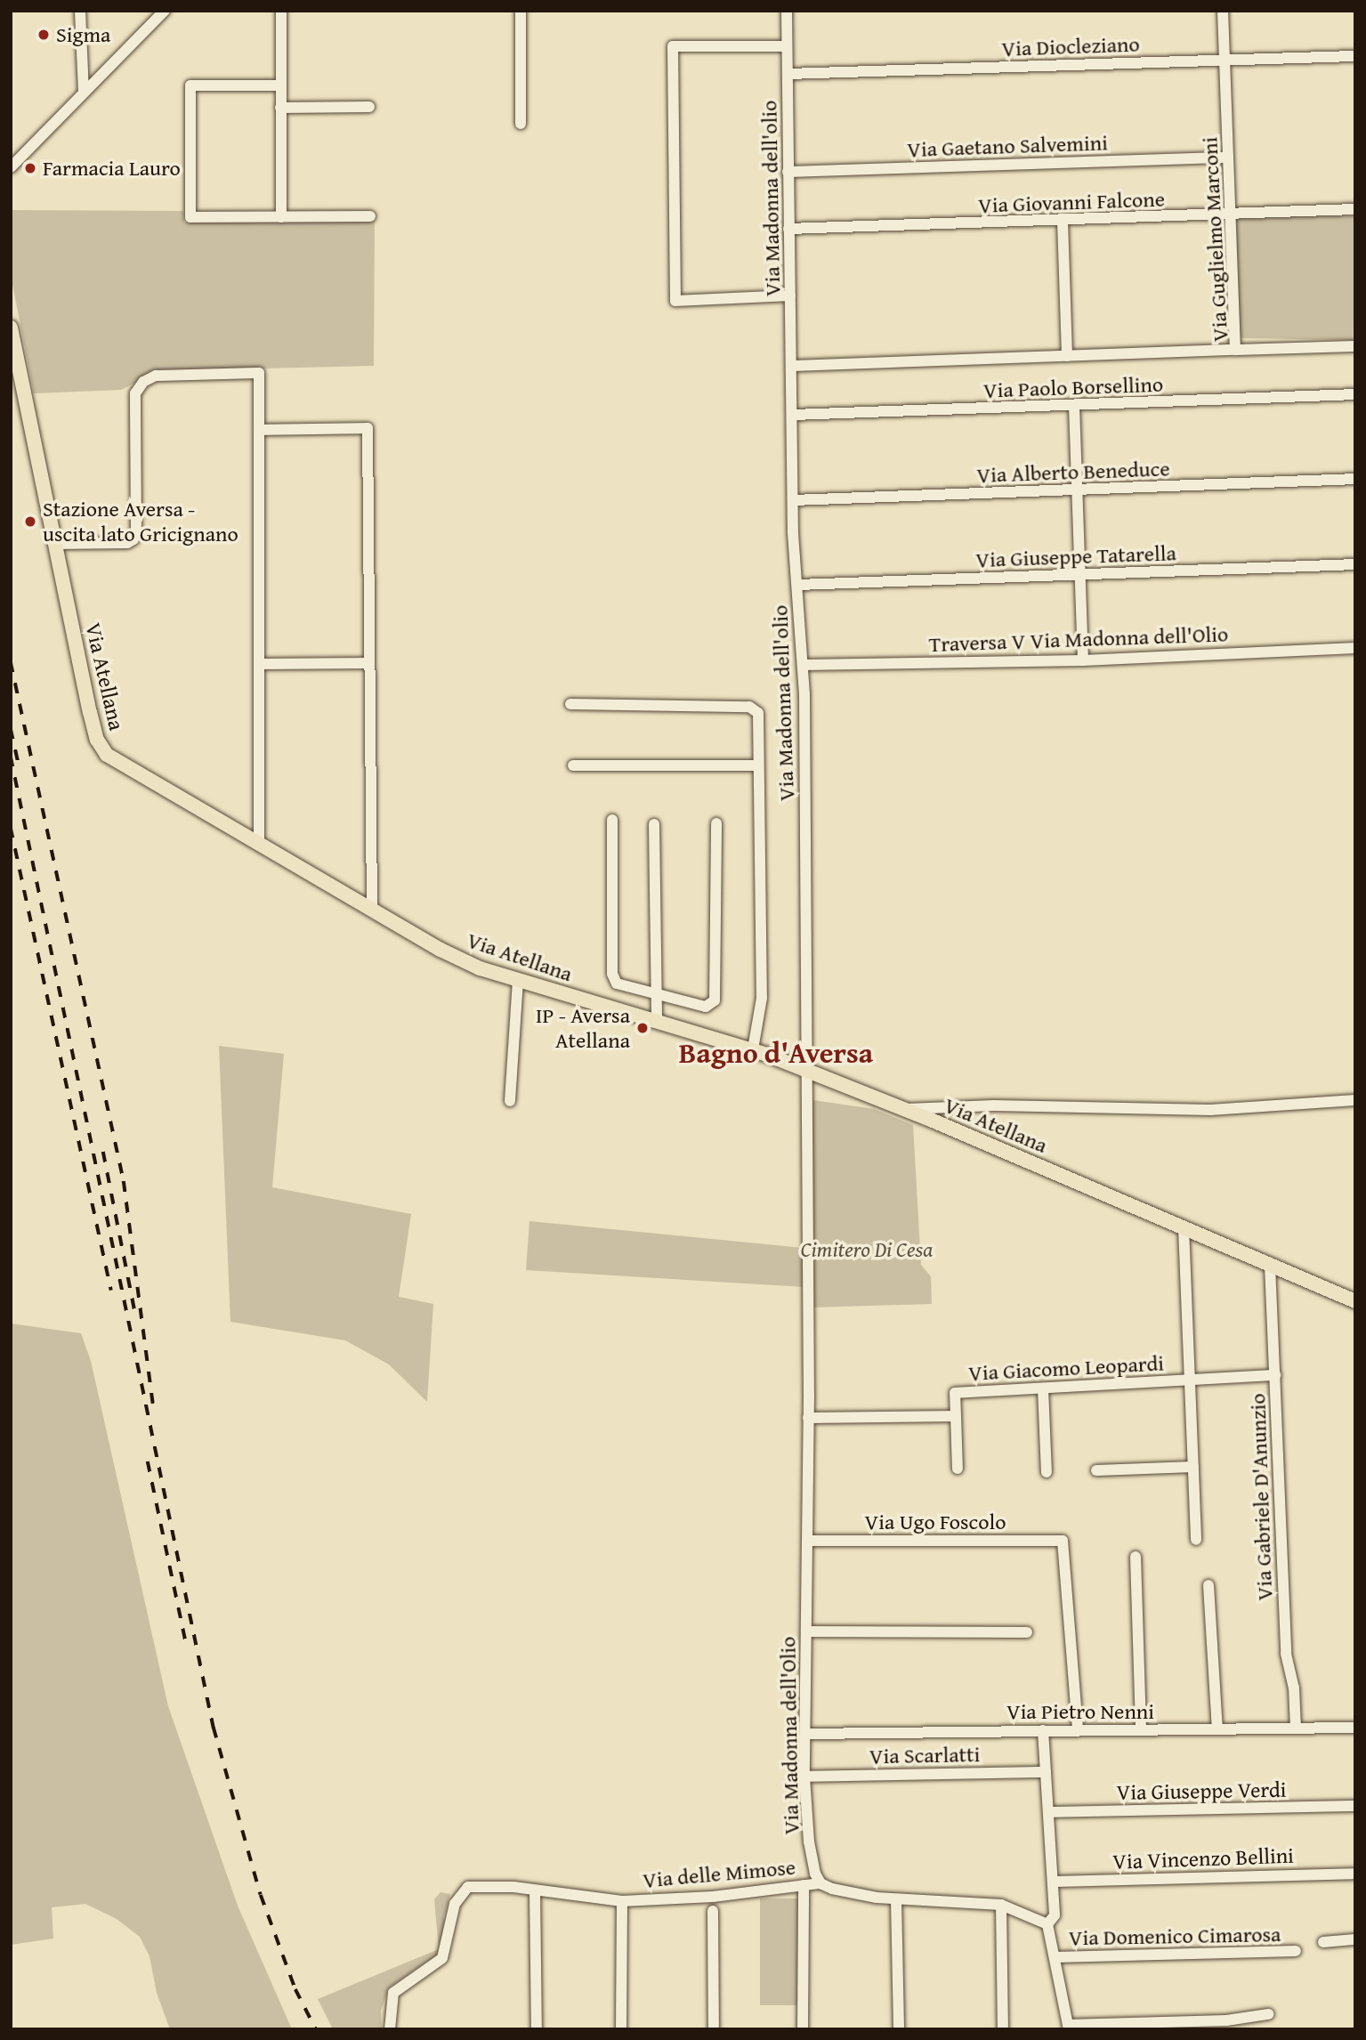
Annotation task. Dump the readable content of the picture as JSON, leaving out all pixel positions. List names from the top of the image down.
{
  "streets": {
    "main road": ["Via Atellana"],
    "street": [
      "Via Diocleziano",
      "Via Gaetano Salvemini",
      "Via Madonna dell'olio",
      "Via Giovanni Falcone",
      "Via Guglielmo Marconi",
      "Via Paolo Borsellino",
      "Via Alberto Beneduce",
      "Via Giuseppe Tatarella",
      "Traversa V Via Madonna dell'Olio",
      "Via Giacomo Leopardi",
      "Via Gabriele D'Anunzio",
      "Via Ugo Foscolo",
      "Via Pietro Nenni",
      "Via Madonna dell'Olio",
      "Via Scarlatti",
      "Via Giuseppe Verdi",
      "Via Vincenzo Bellini",
      "Via delle Mimose",
      "Via Domenico Cimarosa"
    ]
  },
  "crossings": [
    ["Via Diocleziano", "Via Madonna dell'olio"],
    ["Via Diocleziano", "Via Guglielmo Marconi"],
    ["Via Gaetano Salvemini", "Via Madonna dell'olio"],
    ["Via Gaetano Salvemini", "Via Guglielmo Marconi"],
    ["Via Madonna dell'olio", "Via Giovanni Falcone"],
    ["Via Madonna dell'olio", "Via Paolo Borsellino"],
    ["Via Madonna dell'olio", "Via Alberto Beneduce"],
    ["Via Madonna dell'olio", "Via Giuseppe Tatarella"],
    ["Via Madonna dell'olio", "Traversa V Via Madonna dell'Olio"],
    ["Via Madonna dell'olio", "Via Atellana"],
    ["Via Madonna dell'olio", "Via Madonna dell'Olio"],
    ["Via Giovanni Falcone", "Via Guglielmo Marconi"],
    ["Via Atellana", "Via Gabriele D'Anunzio"],
    ["Via Giacomo Leopardi", "Via Gabriele D'Anunzio"],
    ["Via Gabriele D'Anunzio", "Via Pietro Nenni"],
    ["Via Ugo Foscolo", "Via Pietro Nenni"],
    ["Via Ugo Foscolo", "Via Madonna dell'Olio"],
    ["Via Pietro Nenni", "Via Madonna dell'Olio"],
    ["Via Madonna dell'Olio", "Via Scarlatti"],
    ["Via Madonna dell'Olio", "Via delle Mimose"]
  ],
  "districts": ["Bagno d'Aversa"],
  "parks": ["Cimitero Di Cesa"],
  "places": [
    "Sigma",
    "Farmacia Lauro",
    "Stazione Aversa - uscita lato Gricignano",
    "IP - Aversa Atellana"
  ]
}
